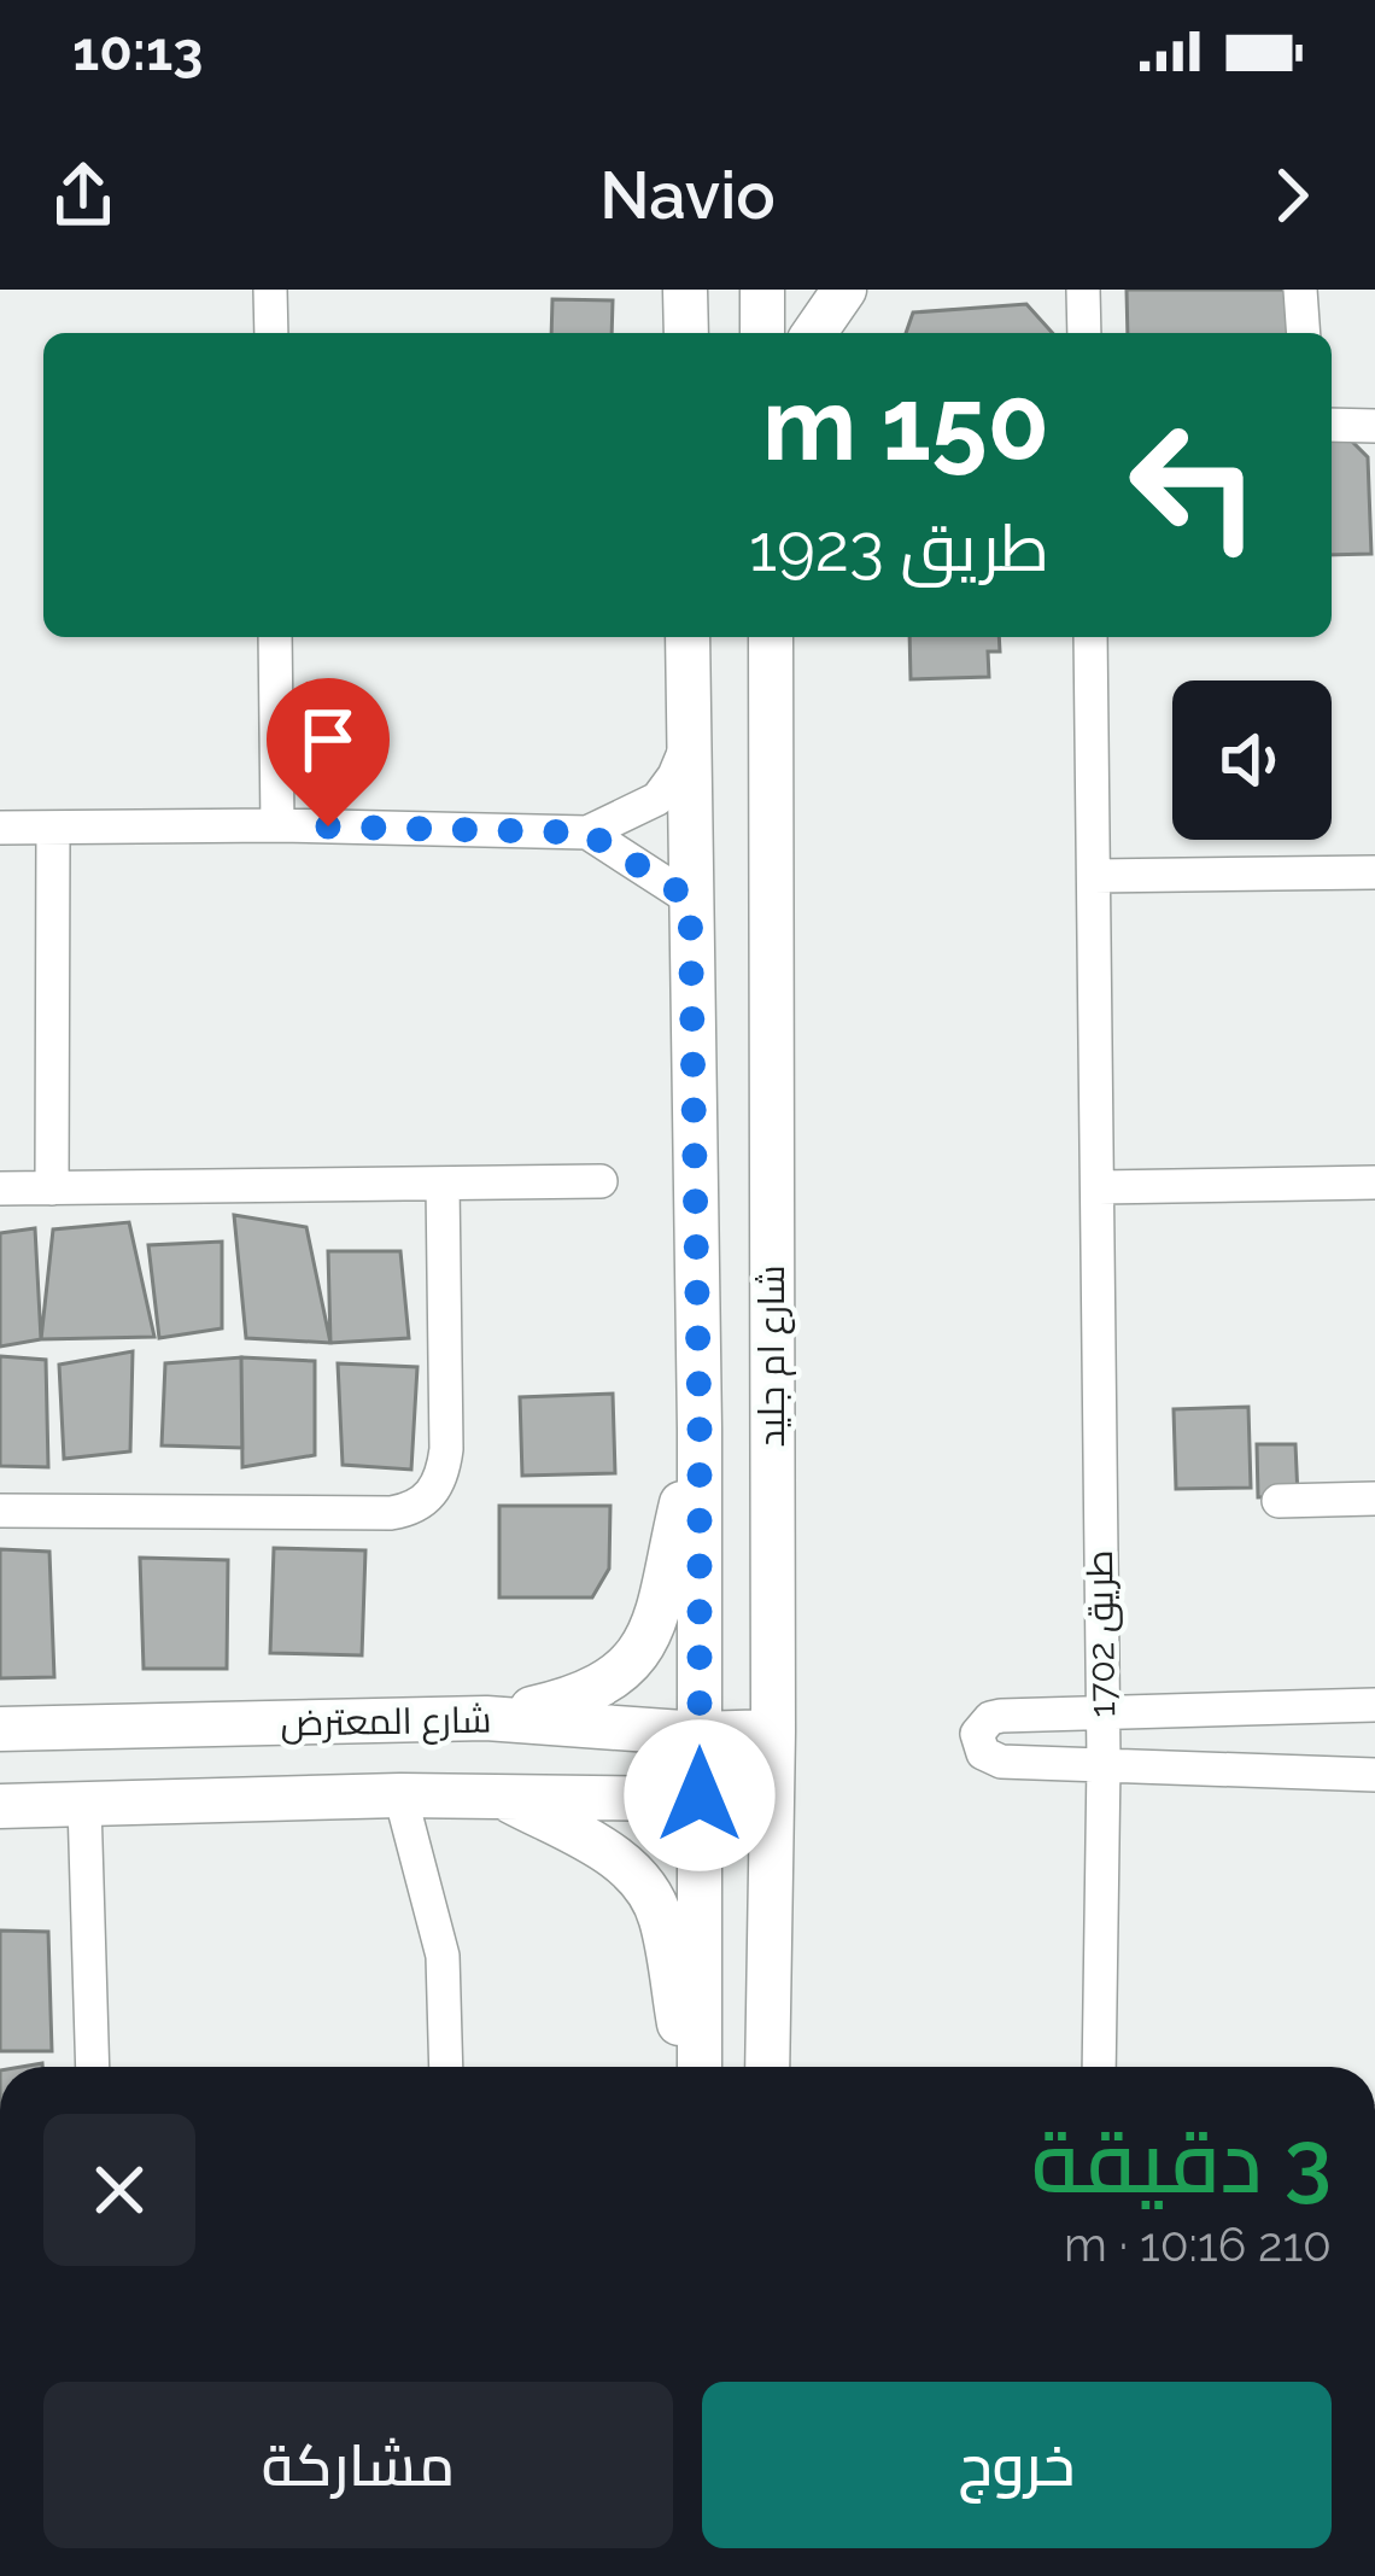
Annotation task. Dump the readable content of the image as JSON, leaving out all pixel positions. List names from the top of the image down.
{
  "streets": {
    "street": ["شارع ام جليد", "طريق 1702", "شارع المعترض"]
  },
  "crossings": [
    ["شارع ام جليد", "شارع المعترض"]
  ],
  "page": {
    "status": "10:13",
    "header": "Navio",
    "turn": ["150 m", "طريق 1923"],
    "heading": ["3 دقيقة", "210 m · 10:16"],
    "buttons": ["خروج", "مشاركة"]
  }
}
